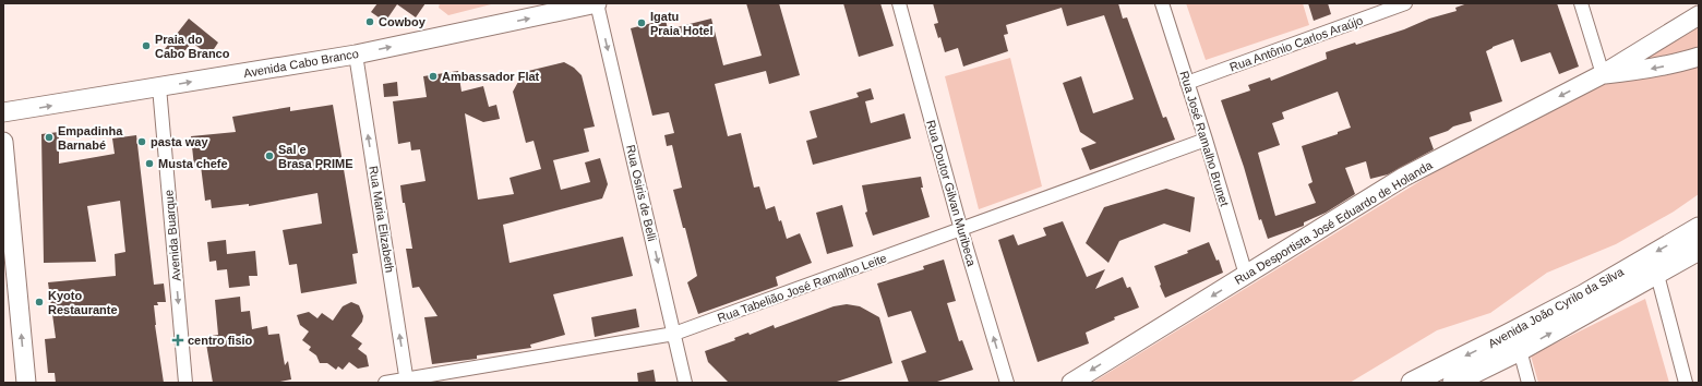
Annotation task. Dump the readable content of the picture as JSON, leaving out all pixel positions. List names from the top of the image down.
{
  "streets": {
    "main road": ["Avenida Cabo Branco", "Rua Desportista José Eduardo de Holanda", "Avenida João Cyrilo da Silva"],
    "street": [
      "Rua Antônio Carlos Araújo",
      "Rua José Ramalho Brunet",
      "Rua Osiris de Belli",
      "Rua Doutor Gilvan Muribeca",
      "Rua Maria Elizabeth",
      "Avenida Buarque",
      "Rua Tabelião José Ramalho Leite"
    ]
  },
  "crossings": [
    ["Rua Antônio Carlos Araújo", "Rua José Ramalho Brunet"],
    ["Avenida Cabo Branco", "Rua Osiris de Belli"],
    ["Avenida Cabo Branco", "Rua Maria Elizabeth"],
    ["Avenida Cabo Branco", "Avenida Buarque"],
    ["Rua José Ramalho Brunet", "Rua Desportista José Eduardo de Holanda"],
    ["Rua José Ramalho Brunet", "Rua Tabelião José Ramalho Leite"],
    ["Rua Osiris de Belli", "Rua Tabelião José Ramalho Leite"],
    ["Rua Doutor Gilvan Muribeca", "Rua Tabelião José Ramalho Leite"],
    ["Rua Maria Elizabeth", "Rua Tabelião José Ramalho Leite"]
  ],
  "one_way": [
    "Avenida Cabo Branco",
    "Rua Osiris de Belli",
    "Rua Doutor Gilvan Muribeca",
    "Rua Maria Elizabeth",
    "Rua Desportista José Eduardo de Holanda",
    "Avenida Buarque"
  ],
  "places": {
    "other": [
      "Cowboy",
      "Igatu Praia Hotel",
      "Praia do Cabo Branco",
      "Ambassador Flat",
      "Empadinha Barnabé",
      "pasta way",
      "Sal e Brasa PRIME",
      "Musta chefe",
      "Kyoto Restaurante"
    ],
    "health": ["centro fisio"]
  }
}
